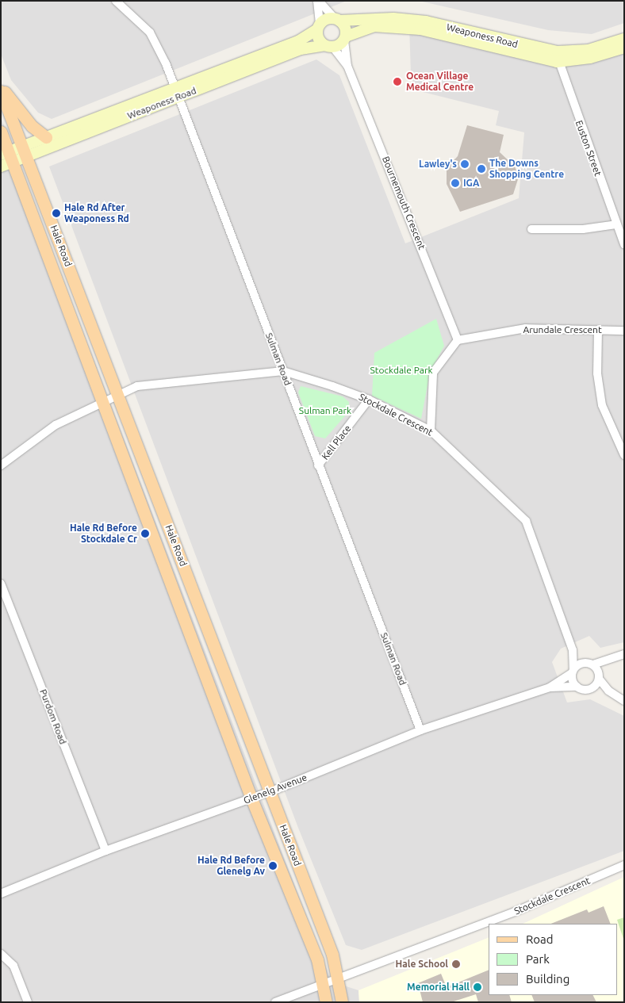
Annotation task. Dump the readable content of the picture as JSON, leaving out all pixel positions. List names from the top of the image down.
{
  "streets": {
    "main road": ["Weaponess Road", "Hale Road"],
    "street": [
      "Euston Street",
      "Bournemouth Crescent",
      "Arundale Crescent",
      "Sulman Road",
      "Stockdale Crescent",
      "Kell Place",
      "Purdom Road",
      "Glenelg Avenue"
    ]
  },
  "crossings": [
    ["Weaponess Road", "Euston Street"],
    ["Weaponess Road", "Bournemouth Crescent"],
    ["Weaponess Road", "Hale Road"],
    ["Weaponess Road", "Sulman Road"],
    ["Bournemouth Crescent", "Arundale Crescent"],
    ["Hale Road", "Stockdale Crescent"],
    ["Hale Road", "Glenelg Avenue"],
    ["Sulman Road", "Stockdale Crescent"],
    ["Sulman Road", "Kell Place"],
    ["Sulman Road", "Glenelg Avenue"],
    ["Stockdale Crescent", "Kell Place"],
    ["Stockdale Crescent", "Glenelg Avenue"],
    ["Purdom Road", "Glenelg Avenue"]
  ],
  "parks": ["Stockdale Park", "Sulman Park"],
  "places": [
    "Ocean Village Medical Centre",
    "Lawley's",
    "The Downs Shopping Centre",
    "IGA",
    "Hale Rd After Weaponess Rd",
    "Hale Rd Before Stockdale Cr",
    "Hale Rd Before Glenelg Av",
    "Hale School",
    "Memorial Hall"
  ],
  "legend": ["Road", "Park", "Building"]
}
